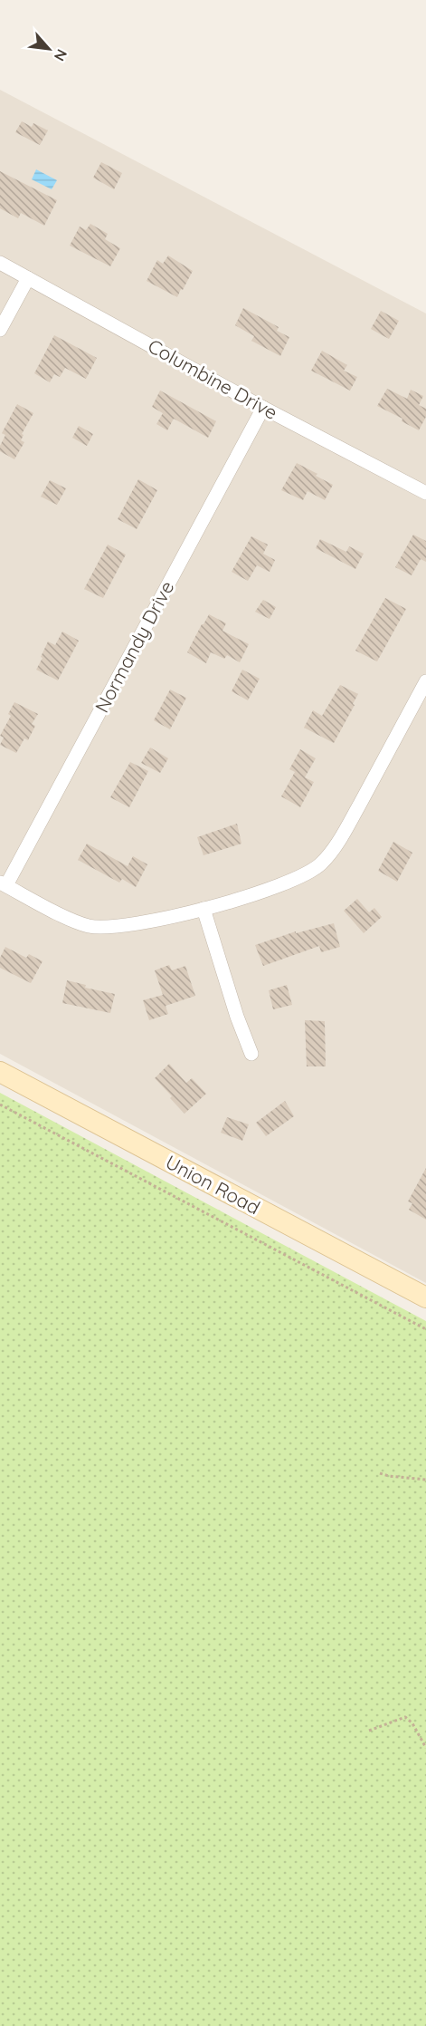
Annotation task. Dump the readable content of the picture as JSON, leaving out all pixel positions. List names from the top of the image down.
{
  "streets": {
    "main road": ["Union Road"],
    "street": ["Columbine Drive", "Normandy Drive"]
  },
  "crossings": [
    ["Columbine Drive", "Normandy Drive"]
  ],
  "north": "bottom right"
}
